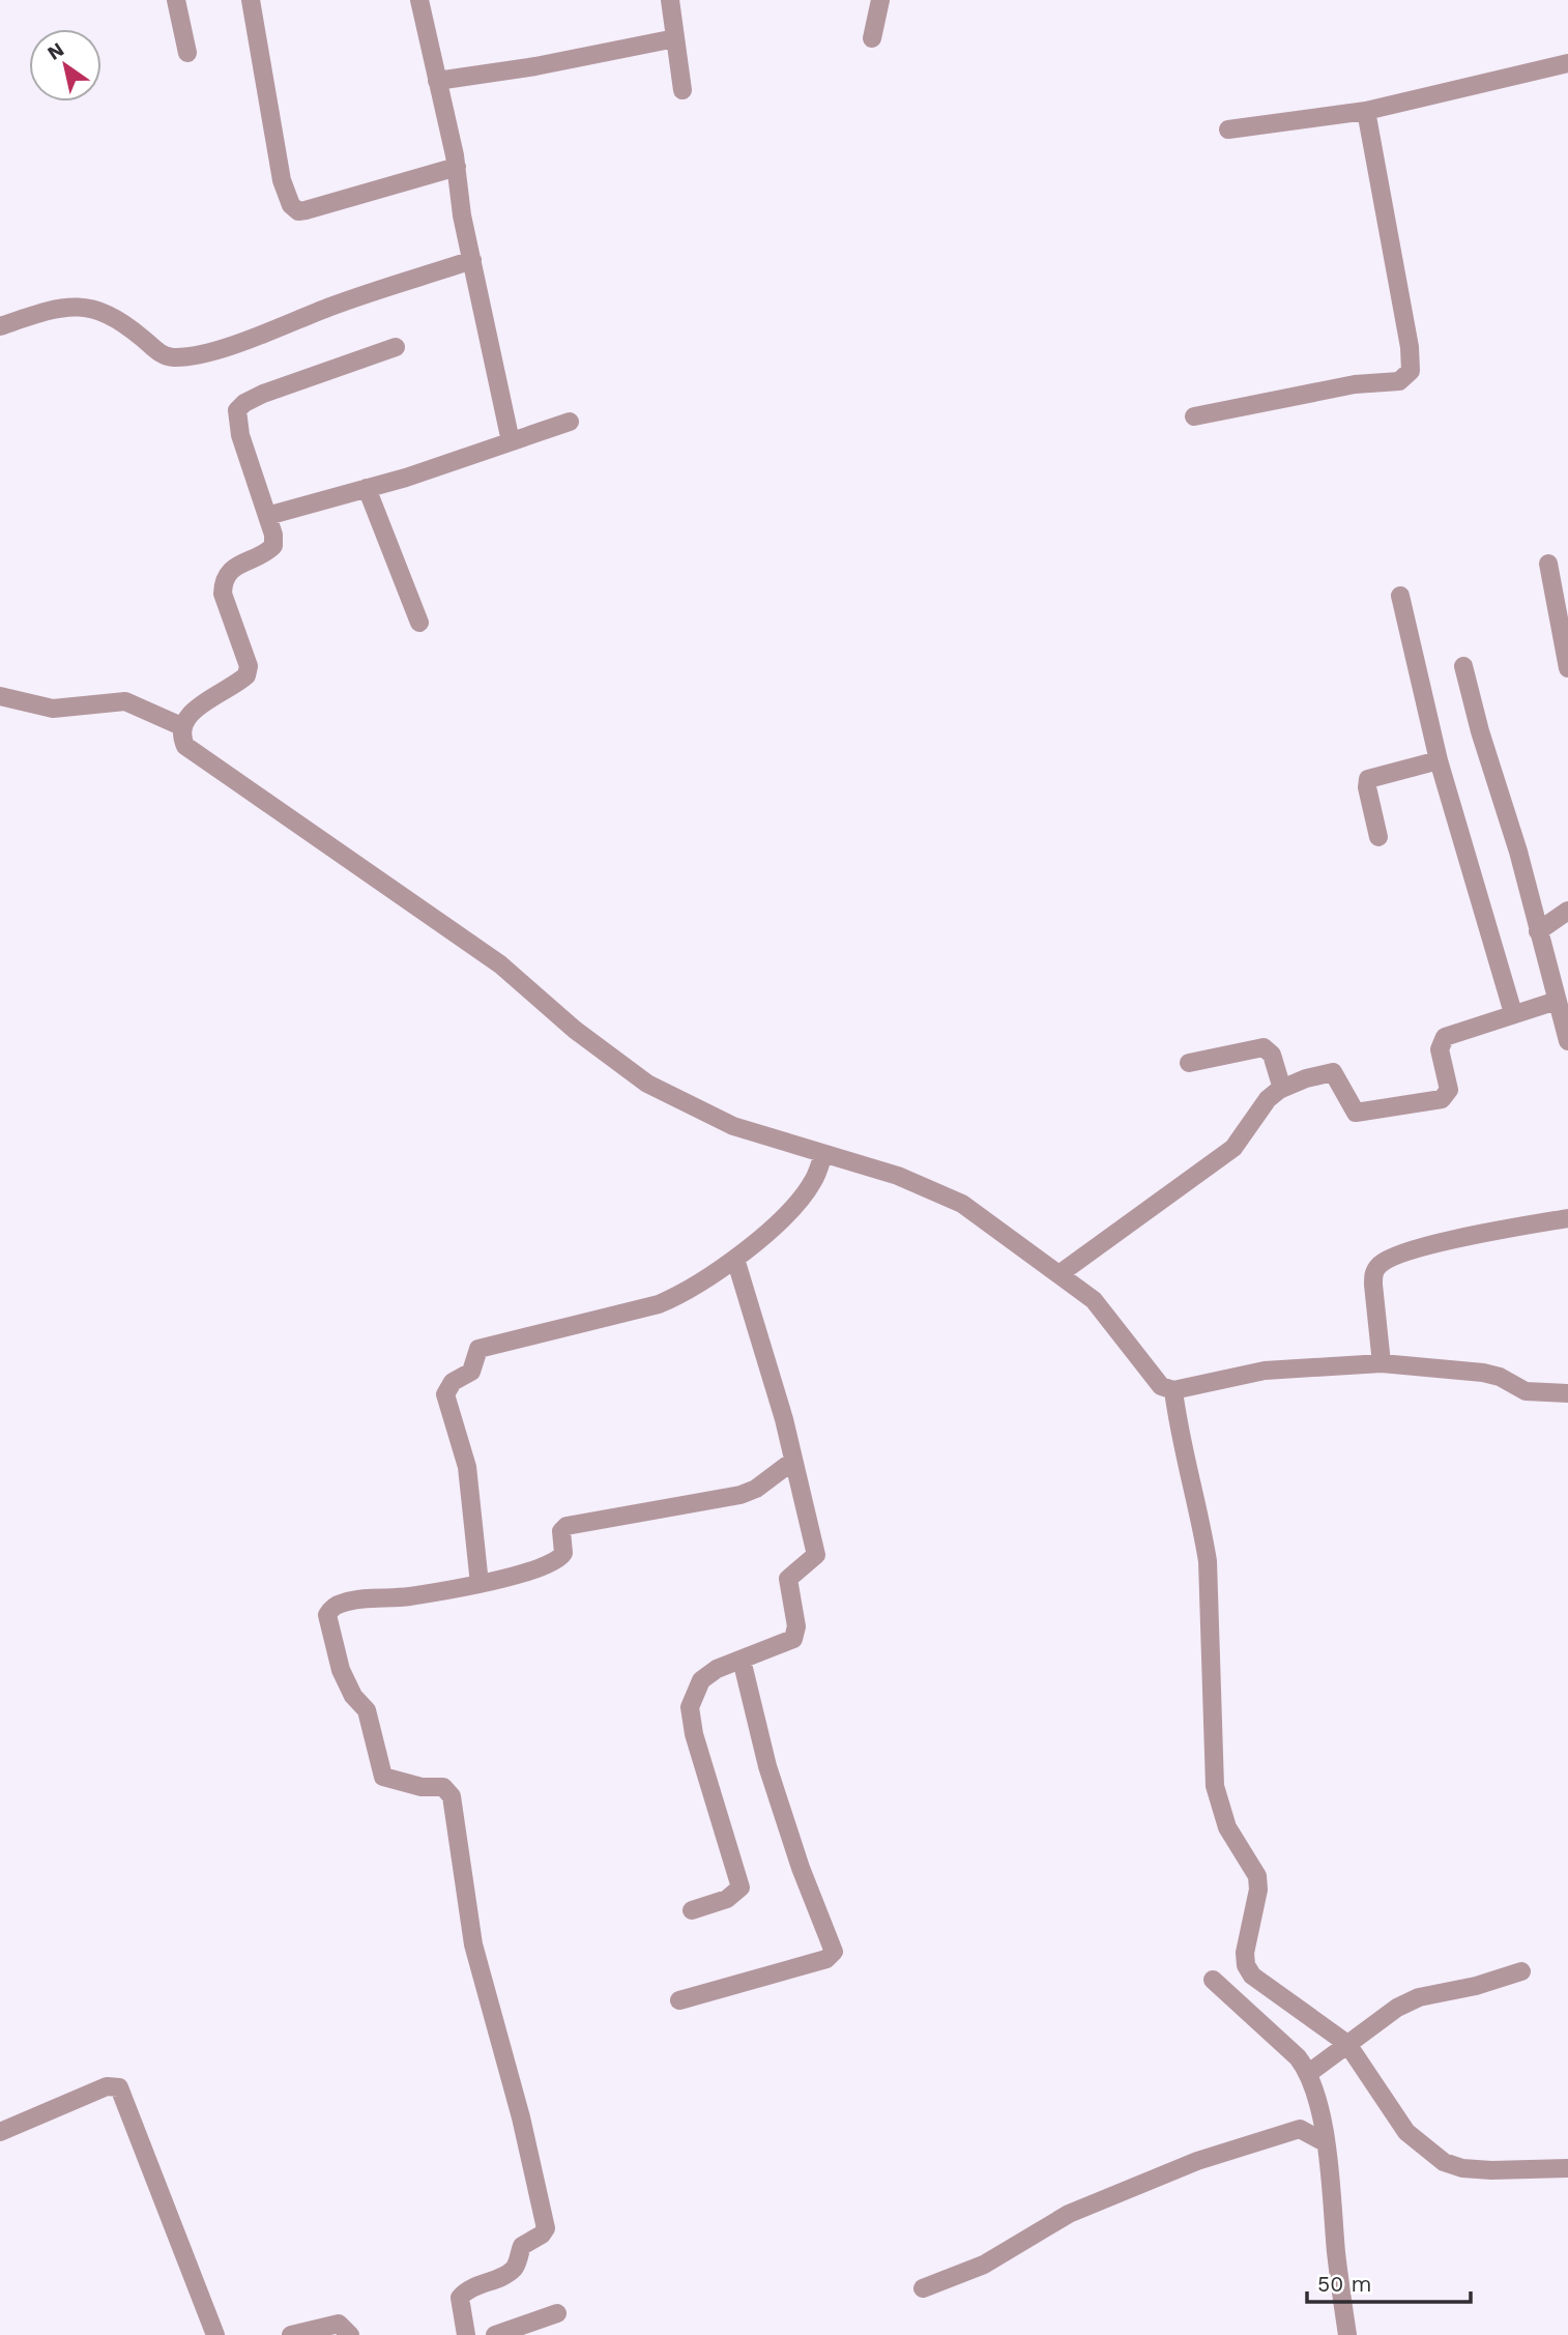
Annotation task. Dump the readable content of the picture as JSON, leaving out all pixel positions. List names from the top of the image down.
{
  "scale_bar": "50 m",
  "north": "top left"
}
